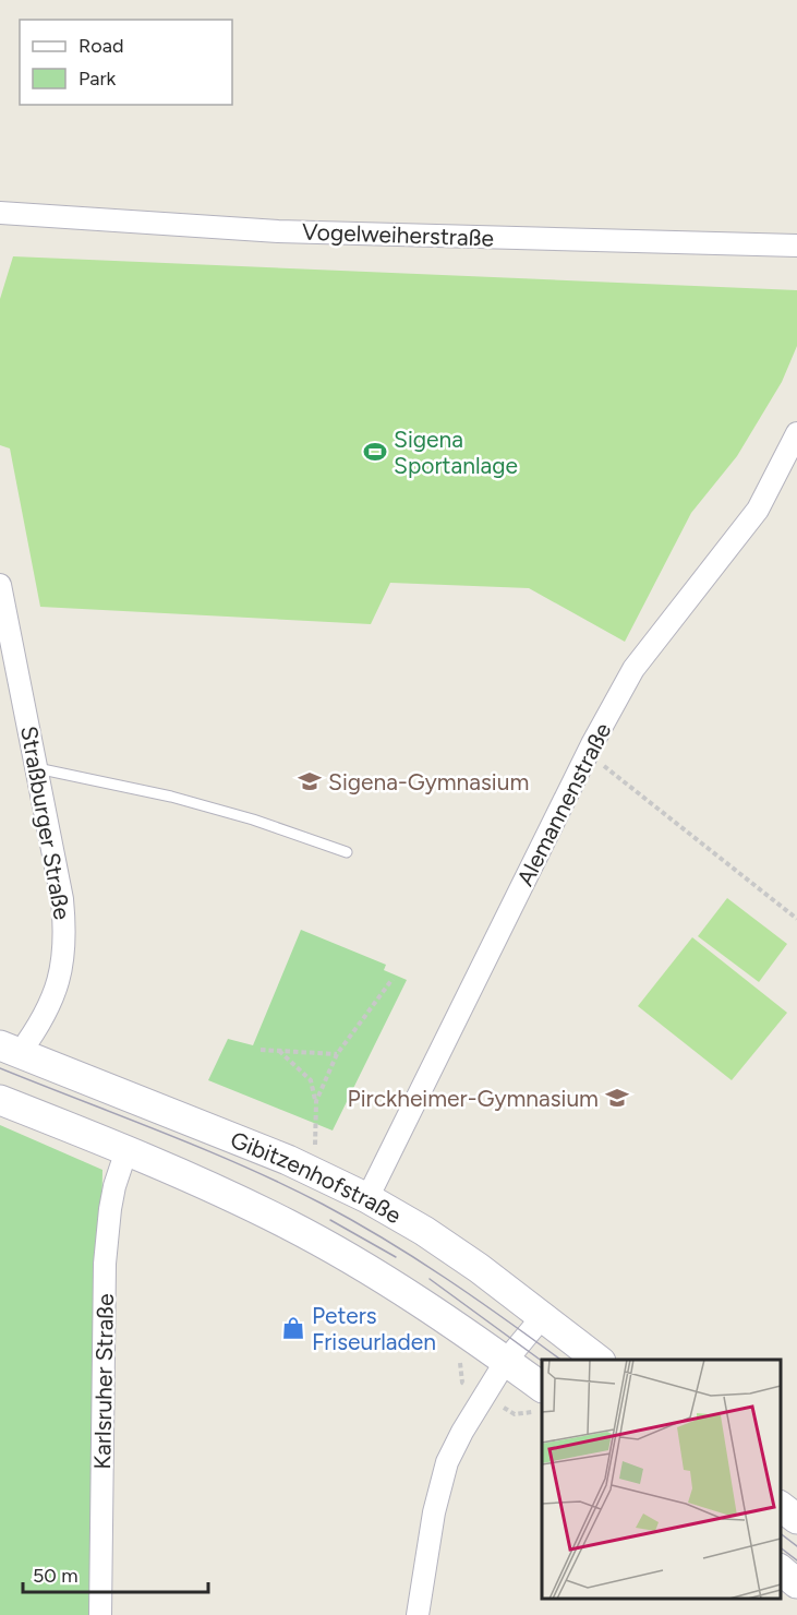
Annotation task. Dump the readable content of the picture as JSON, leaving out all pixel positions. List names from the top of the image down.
{
  "streets": {
    "main road": ["Gibitzenhofstraße"],
    "street": [
      "Vogelweiherstraße",
      "Alemannenstraße",
      "Straßburger Straße",
      "Karlsruher Straße"
    ]
  },
  "crossings": [
    ["Alemannenstraße", "Gibitzenhofstraße"],
    ["Straßburger Straße", "Gibitzenhofstraße"]
  ],
  "places": {
    "sports": ["Sigena Sportanlage"],
    "school or university": ["Sigena-Gymnasium", "Pirckheimer-Gymnasium"],
    "shop": ["Peters Friseurladen"]
  },
  "legend": ["Road", "Park"],
  "scale_bar": "50 m"
}
